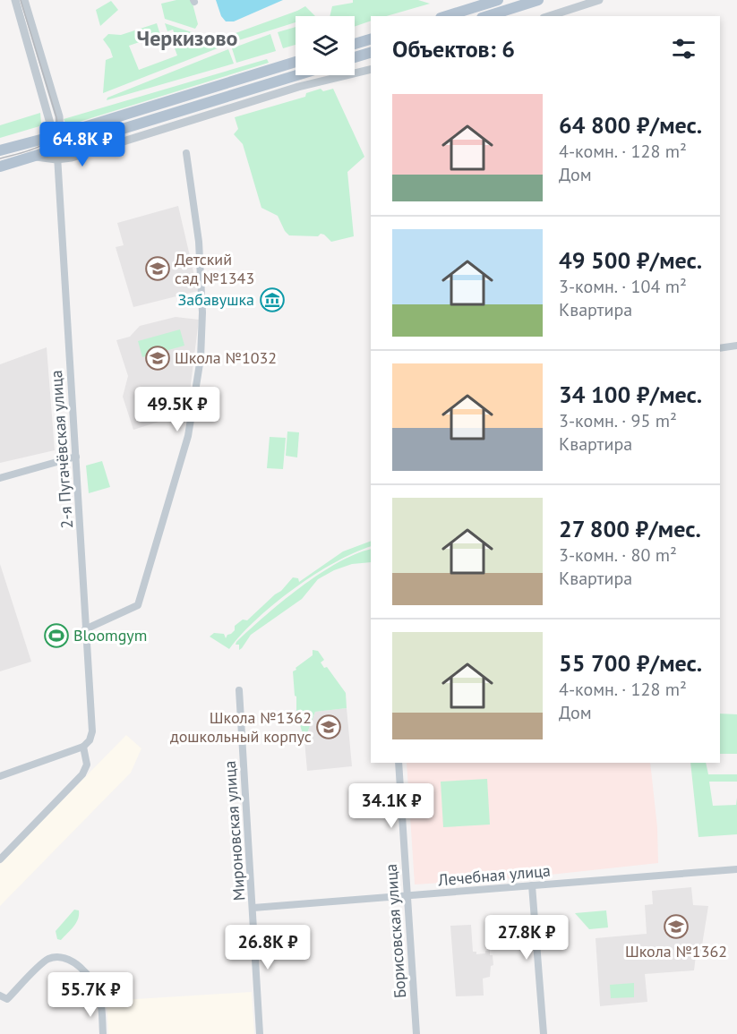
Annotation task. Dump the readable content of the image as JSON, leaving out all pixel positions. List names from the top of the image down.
{
  "streets": {
    "street": [
      "2-я Пугачёвская улица",
      "Мироновская улица",
      "Лечебная улица",
      "Борисовская улица"
    ]
  },
  "crossings": [
    ["Мироновская улица", "Лечебная улица"],
    ["Лечебная улица", "Борисовская улица"]
  ],
  "districts": ["Черкизово"],
  "places": {
    "school or university": [
      "Детский сад №1343",
      "Школа №1032",
      "Школа №1362 дошкольный корпус",
      "Школа №1362"
    ],
    "museum": ["Забавушка"],
    "sports": ["Bloomgym"]
  },
  "page": {
    "heading": "Объектов: 6",
    "list": [
      {
        "name": "64 800 ₽/мес.",
        "note": "4-комн. · 128 m² · Дом"
      },
      {
        "name": "49 500 ₽/мес.",
        "note": "3-комн. · 104 m² · Квартира"
      },
      {
        "name": "34 100 ₽/мес.",
        "note": "3-комн. · 95 m² · Квартира"
      },
      {
        "name": "27 800 ₽/мес.",
        "note": "3-комн. · 80 m² · Квартира"
      },
      {
        "name": "55 700 ₽/мес.",
        "note": "4-комн. · 128 m² · Дом"
      }
    ],
    "price": [
      "64.8K ₽",
      "49.5K ₽",
      "34.1K ₽",
      "27.8K ₽",
      "26.8K ₽",
      "55.7K ₽"
    ]
  }
}
